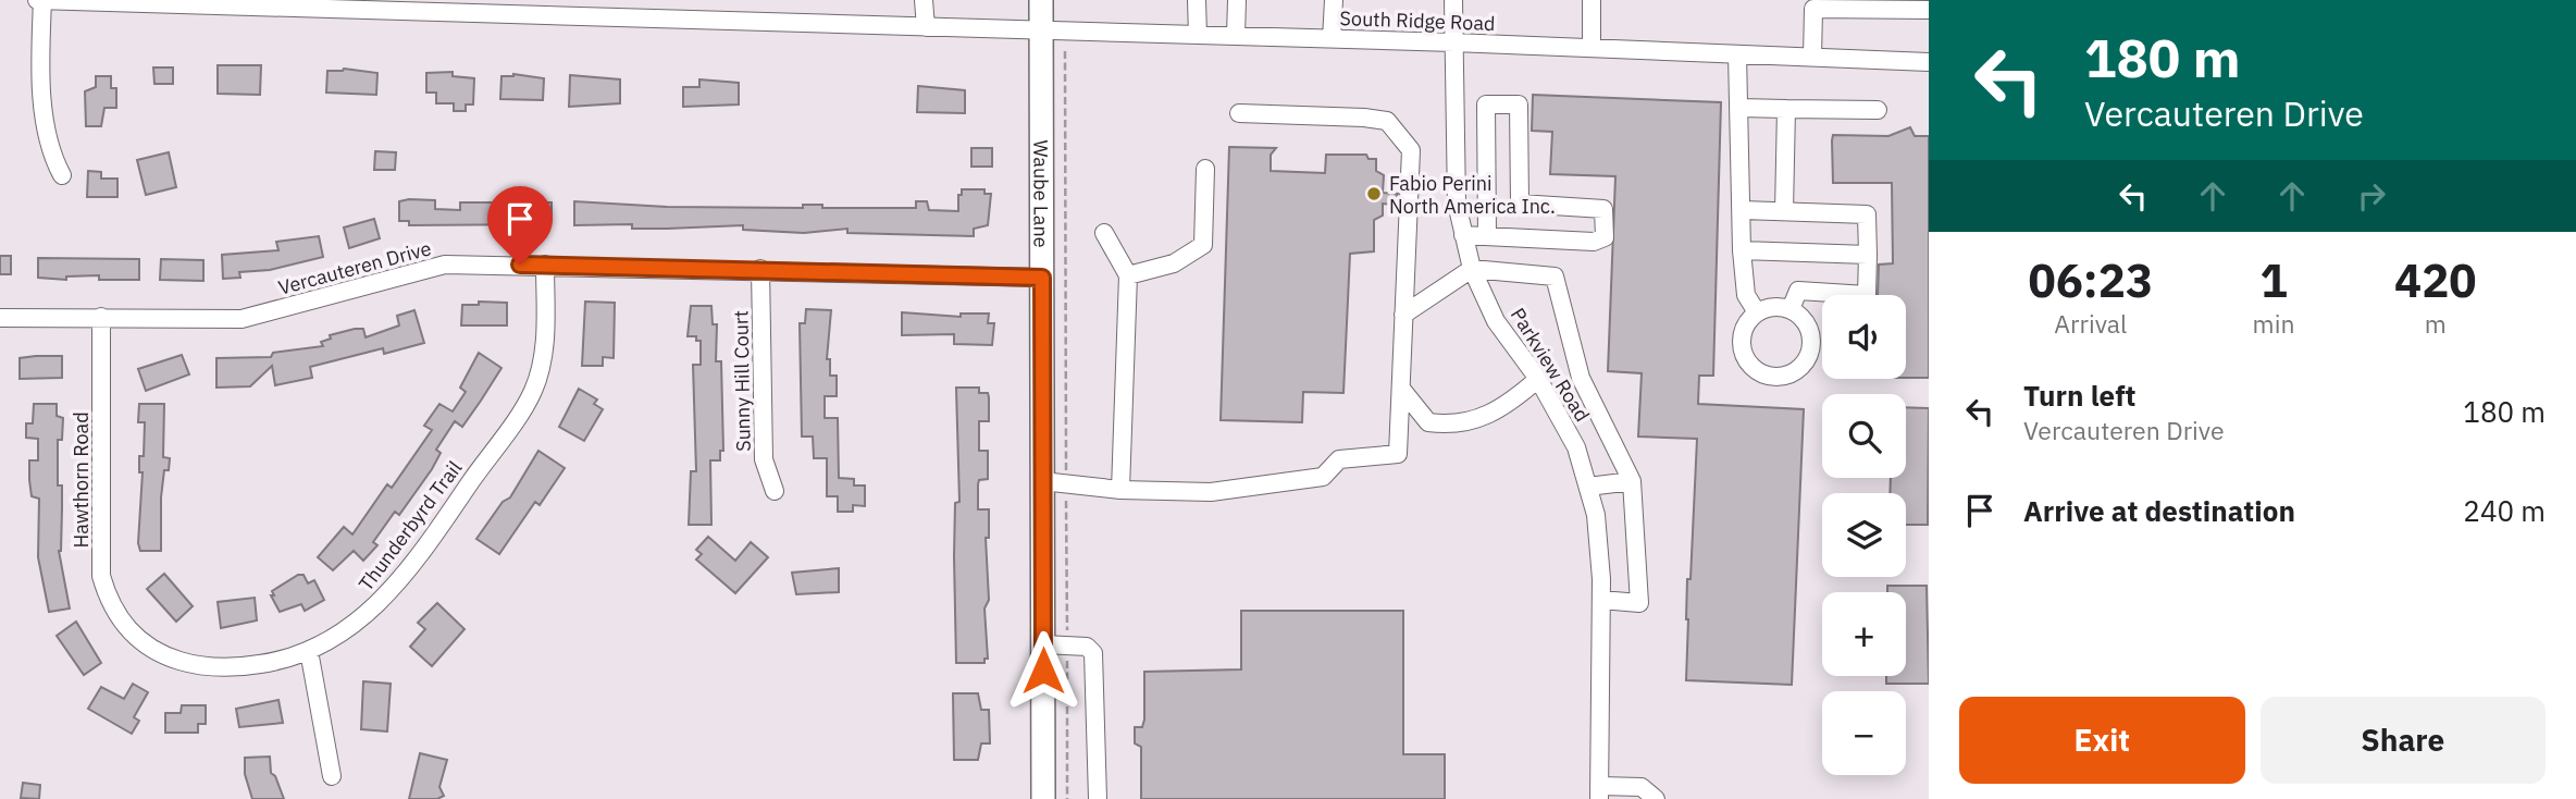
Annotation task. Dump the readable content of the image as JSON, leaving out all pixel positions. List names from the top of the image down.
{
  "streets": {
    "main road": ["Waube Lane"],
    "street": [
      "South Ridge Road",
      "Vercauteren Drive",
      "Parkview Road",
      "Sunny Hill Court",
      "Hawthorn Road",
      "Thunderbyrd Trail"
    ]
  },
  "crossings": [
    ["South Ridge Road", "Waube Lane"],
    ["South Ridge Road", "Parkview Road"],
    ["Waube Lane", "Vercauteren Drive"],
    ["Vercauteren Drive", "Sunny Hill Court"],
    ["Vercauteren Drive", "Hawthorn Road"],
    ["Vercauteren Drive", "Thunderbyrd Trail"],
    ["Hawthorn Road", "Thunderbyrd Trail"]
  ],
  "places": ["Fabio Perini North America Inc."],
  "page": {
    "turn": ["180 m", "Vercauteren Drive"],
    "eta": [
      "06:23",
      "Arrival",
      "1",
      "min",
      "420",
      "m"
    ],
    "map_buttons": ["+", "−"],
    "list": [
      {
        "name": "Turn left",
        "note": "Vercauteren Drive",
        "value": "180 m"
      },
      {
        "name": "Arrive at destination",
        "value": "240 m"
      }
    ],
    "buttons": ["Exit", "Share"]
  }
}
